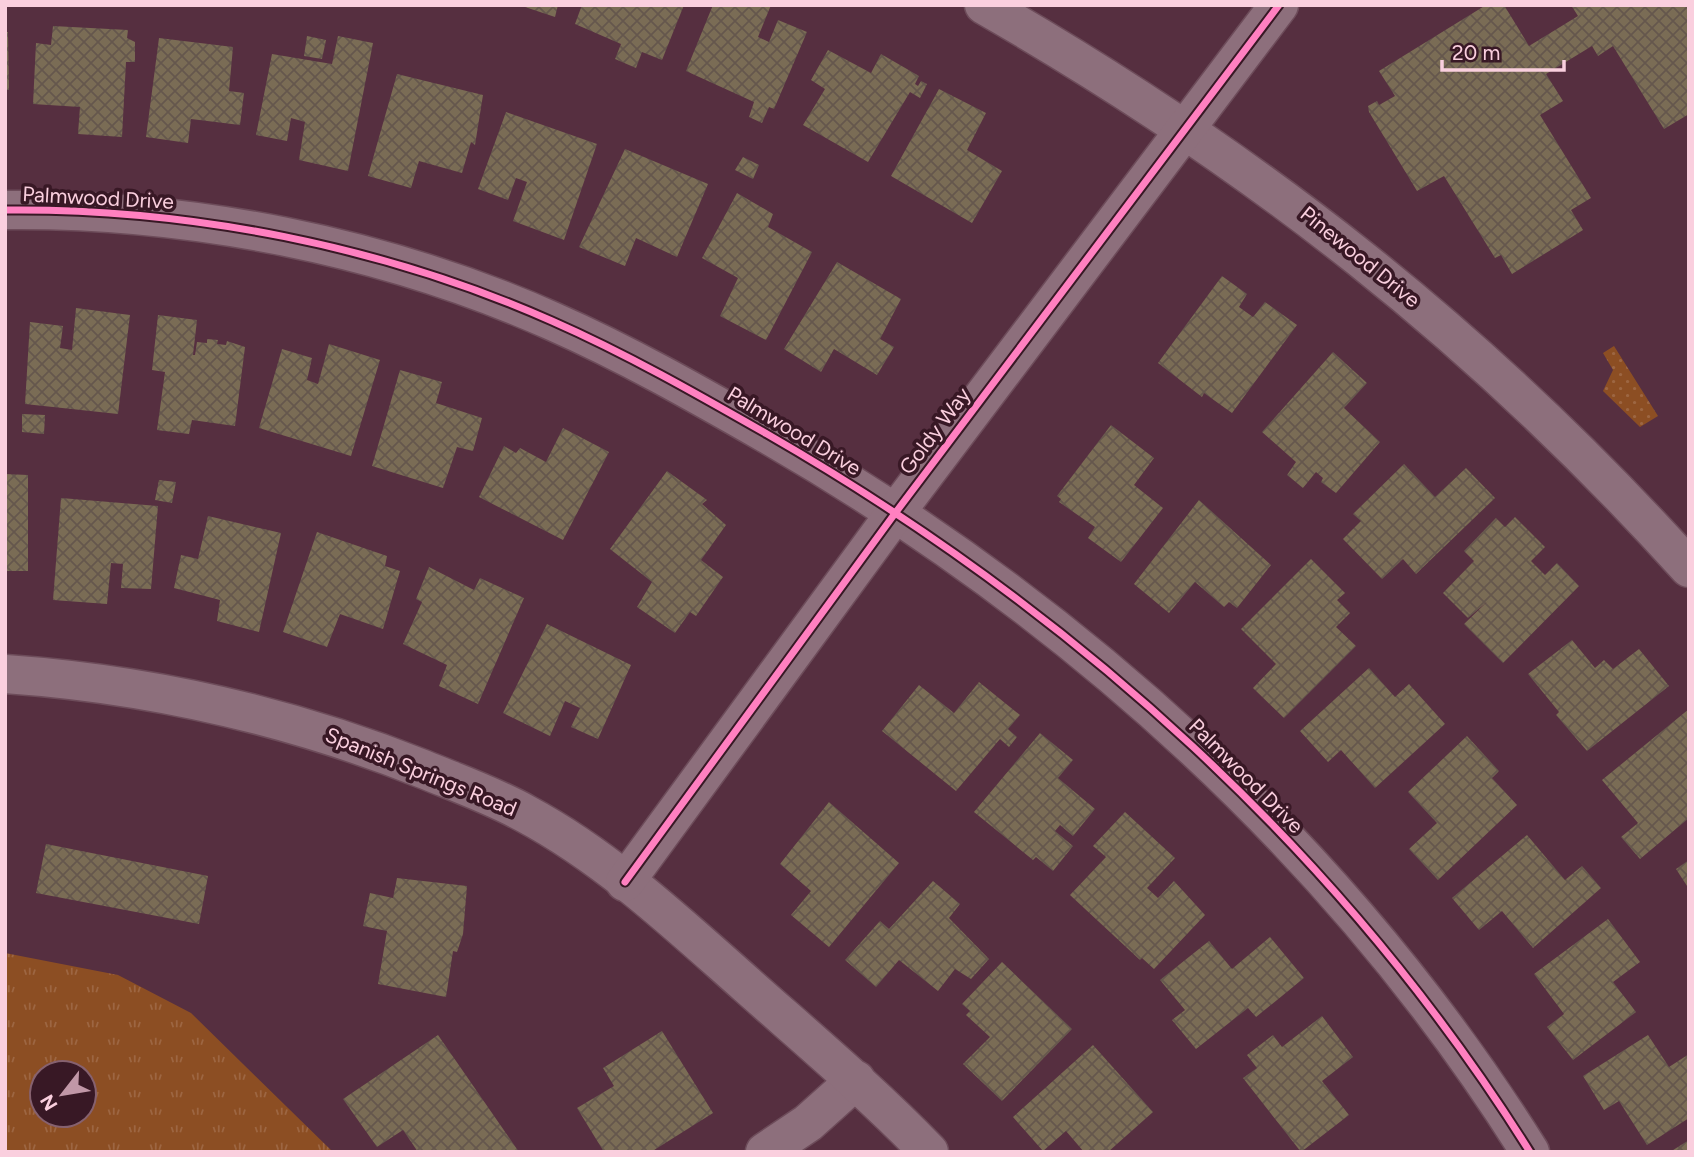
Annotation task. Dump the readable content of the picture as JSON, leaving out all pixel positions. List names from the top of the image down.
{
  "streets": {
    "street": [
      "Palmwood Drive",
      "Pinewood Drive",
      "Goldy Way",
      "Spanish Springs Road"
    ]
  },
  "crossings": [
    ["Palmwood Drive", "Goldy Way"],
    ["Pinewood Drive", "Goldy Way"],
    ["Goldy Way", "Spanish Springs Road"]
  ],
  "scale_bar": "20 m",
  "north": "bottom left"
}
